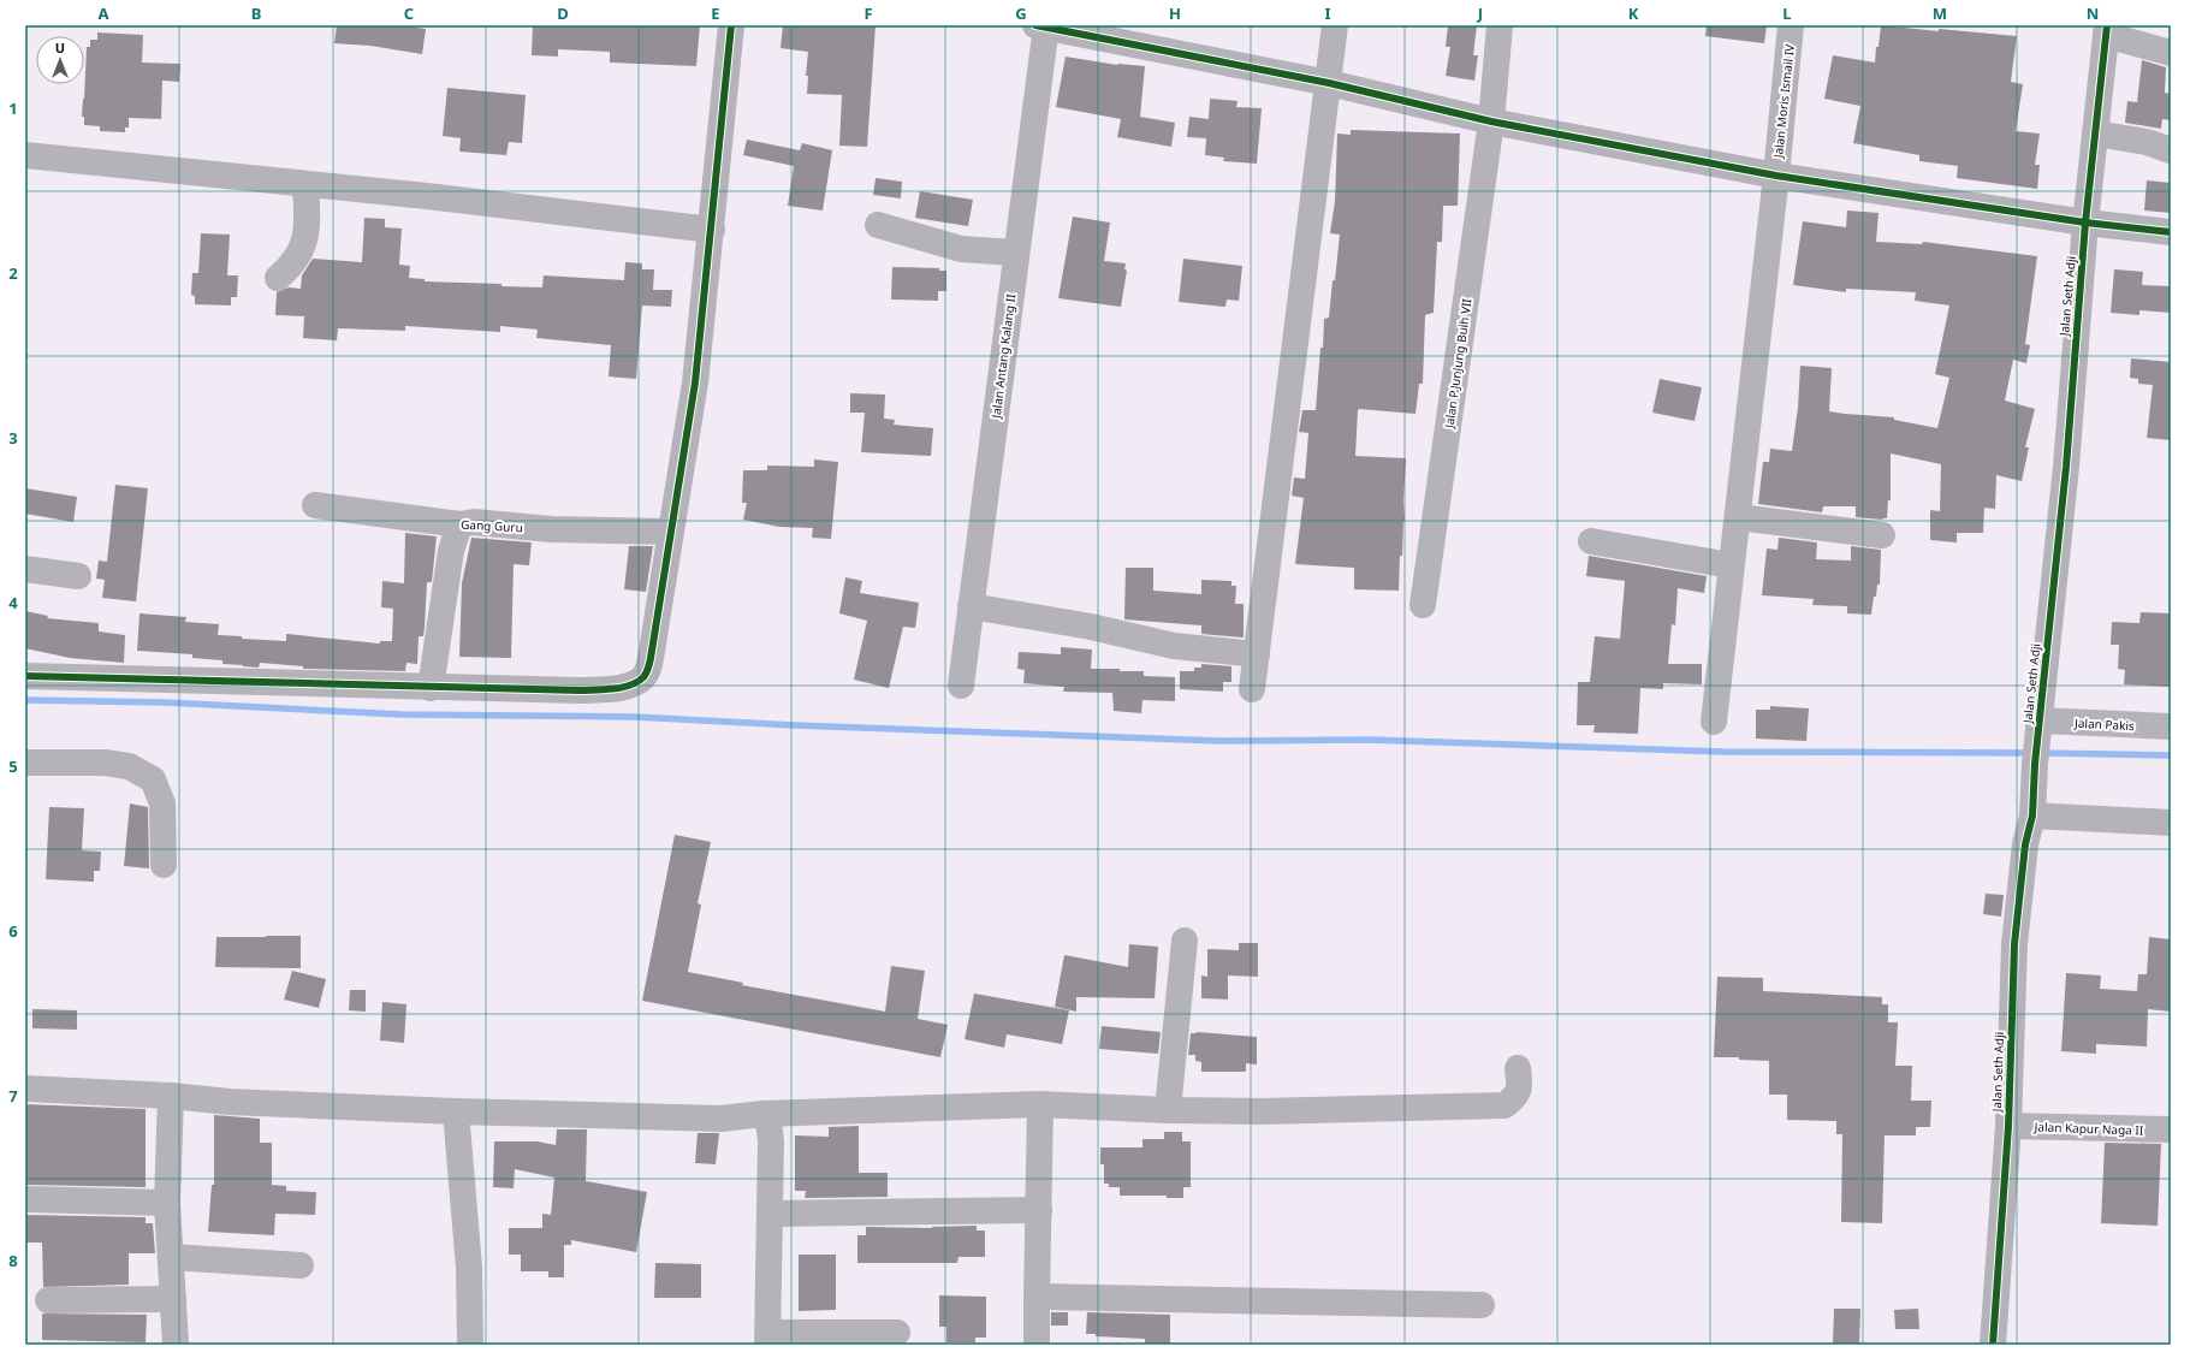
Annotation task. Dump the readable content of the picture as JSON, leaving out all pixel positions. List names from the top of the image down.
{
  "streets": {
    "street": [
      "Jalan Moris Ismail IV",
      "Jalan Seth Adji",
      "Jalan Antang Kalang II",
      "Jalan P.JunJung Buih VII",
      "Gang Guru",
      "Jalan Pakis",
      "Jalan Kapur Naga II"
    ]
  },
  "crossings": [
    ["Jalan Seth Adji", "Jalan Pakis"],
    ["Jalan Seth Adji", "Jalan Kapur Naga II"]
  ],
  "north": "top",
  "grid": {
    "columns": [
      "A",
      "B",
      "C",
      "D",
      "E",
      "F",
      "G",
      "H",
      "I",
      "J",
      "K",
      "L",
      "M",
      "N"
    ],
    "rows": [
      "1",
      "2",
      "3",
      "4",
      "5",
      "6",
      "7",
      "8"
    ]
  }
}
